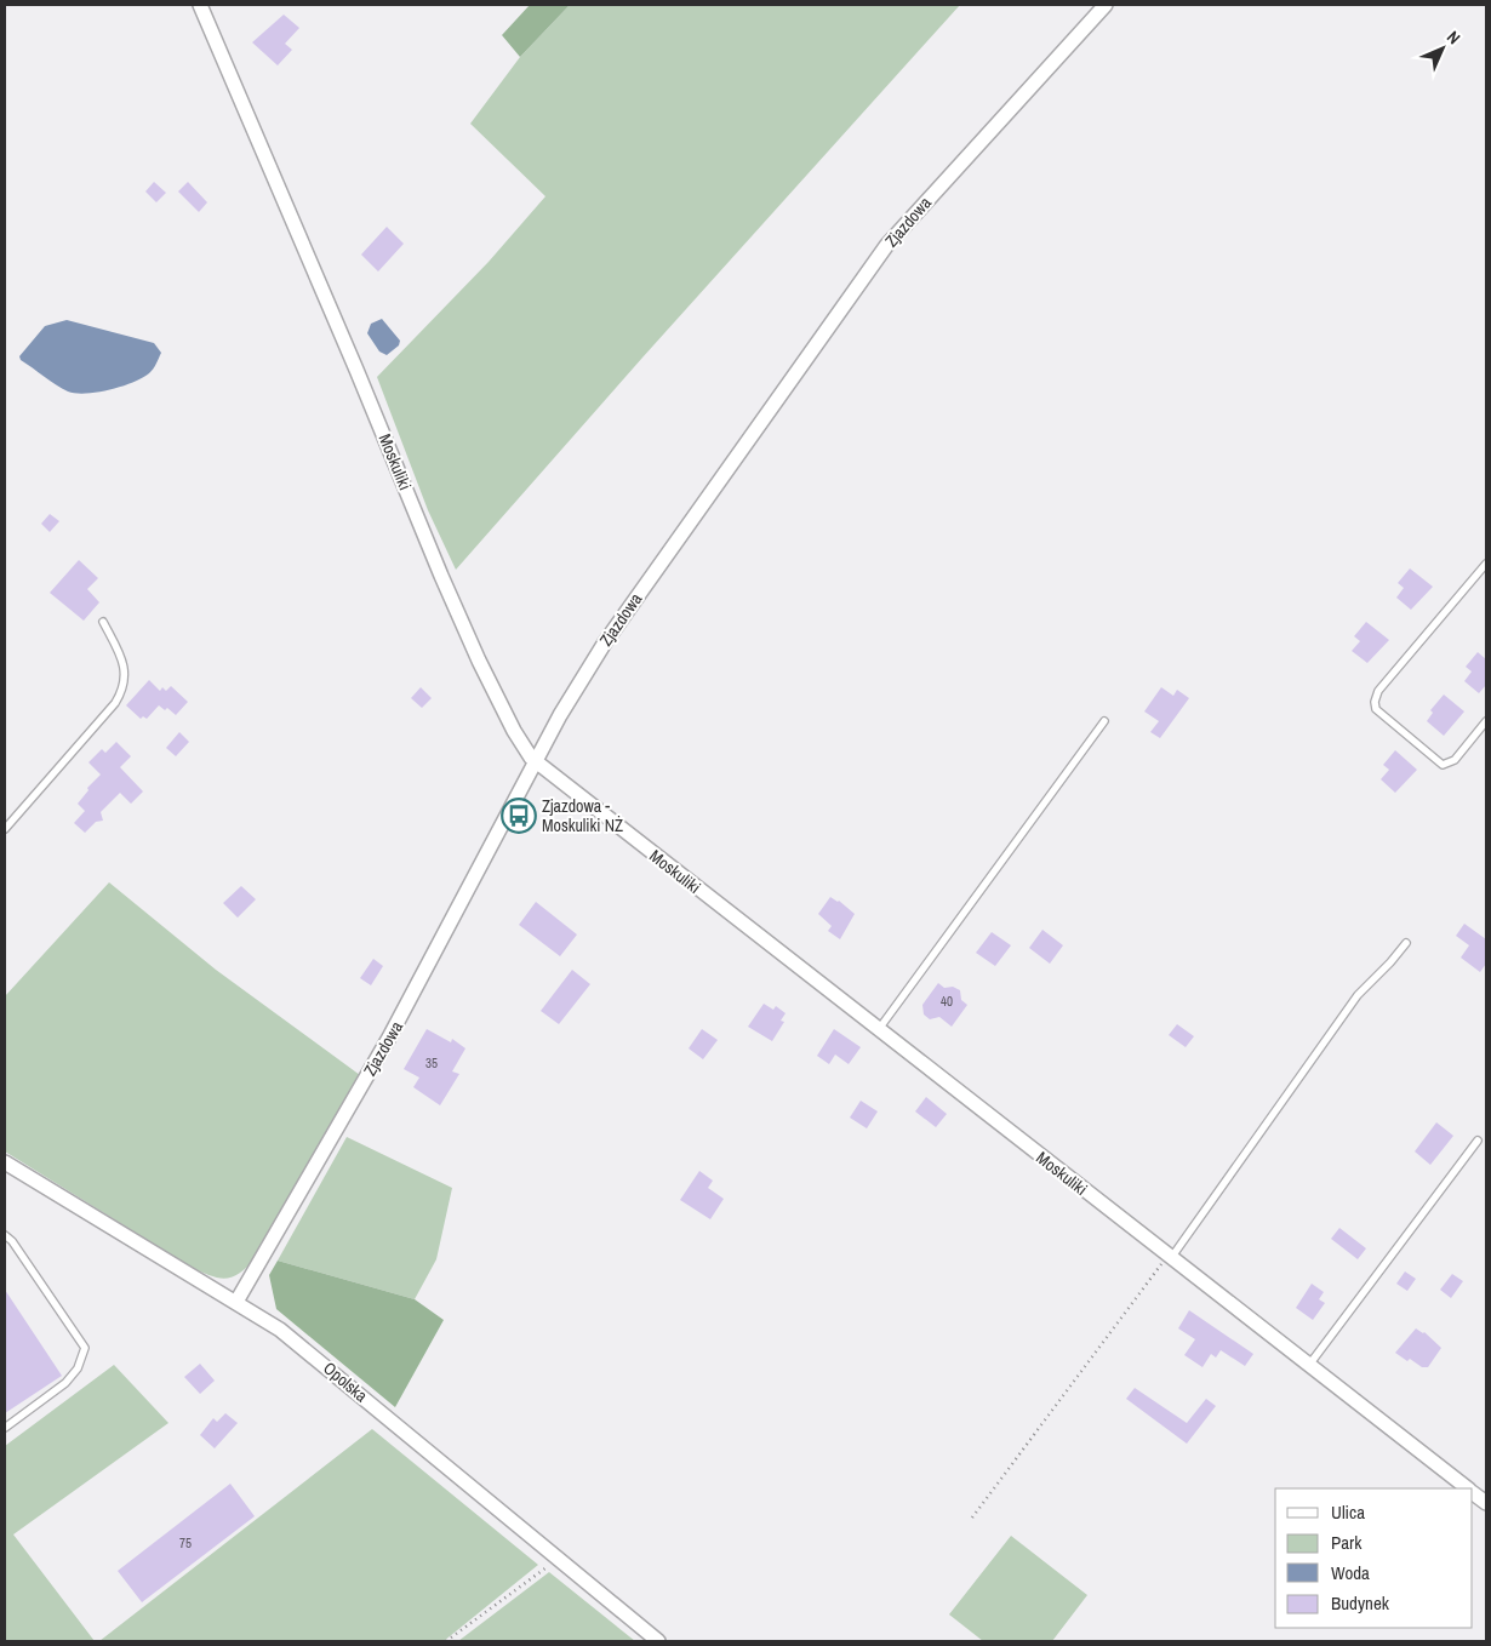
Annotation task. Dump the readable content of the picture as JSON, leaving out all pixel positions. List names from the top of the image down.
{
  "streets": {
    "street": ["Zjazdowa", "Moskuliki", "Opolska"]
  },
  "crossings": [
    ["Zjazdowa", "Moskuliki"],
    ["Zjazdowa", "Opolska"]
  ],
  "places": {
    "bus stop": ["Zjazdowa - Moskuliki NŻ"]
  },
  "house_numbers": ["40", "35", "75"],
  "legend": [
    "Ulica",
    "Park",
    "Woda",
    "Budynek"
  ],
  "north": "top right"
}
